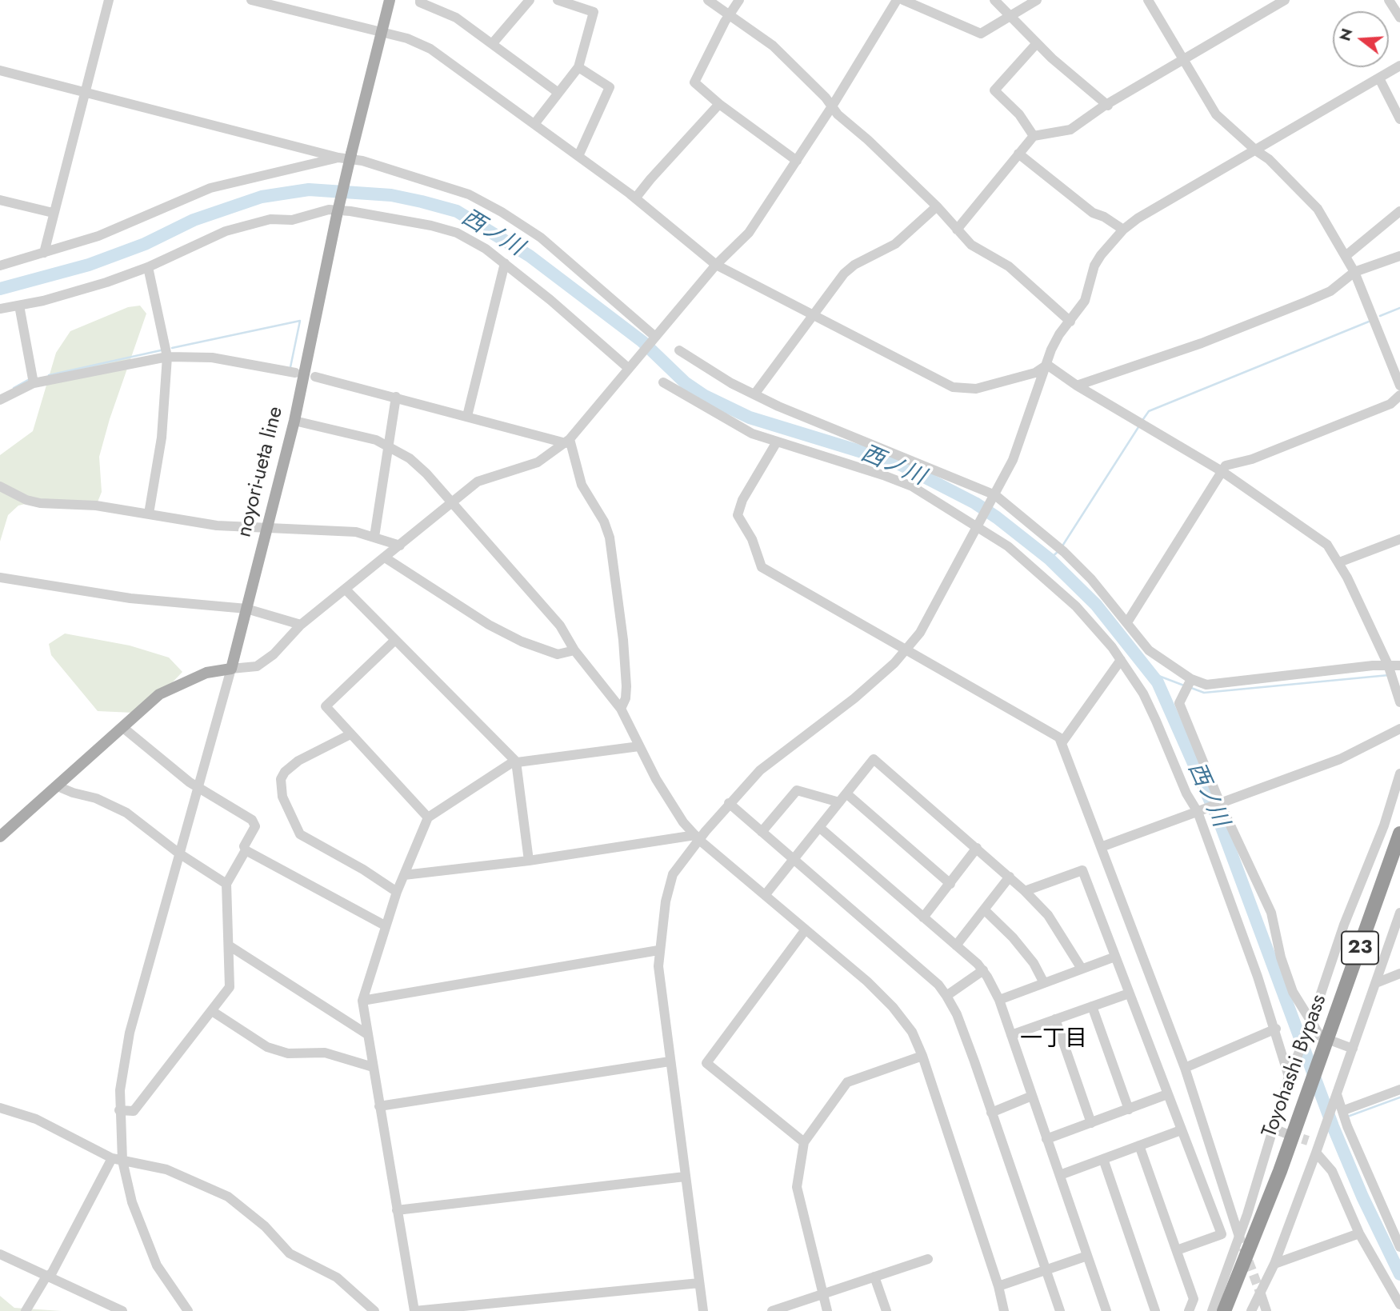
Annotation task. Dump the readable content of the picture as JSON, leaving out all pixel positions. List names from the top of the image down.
{
  "streets": {
    "highway": ["23", "Toyohashi Bypass"],
    "main road": ["noyori-ueta line"]
  },
  "districts": ["一丁目"],
  "water": ["西ノ川"],
  "north": "left"
}
